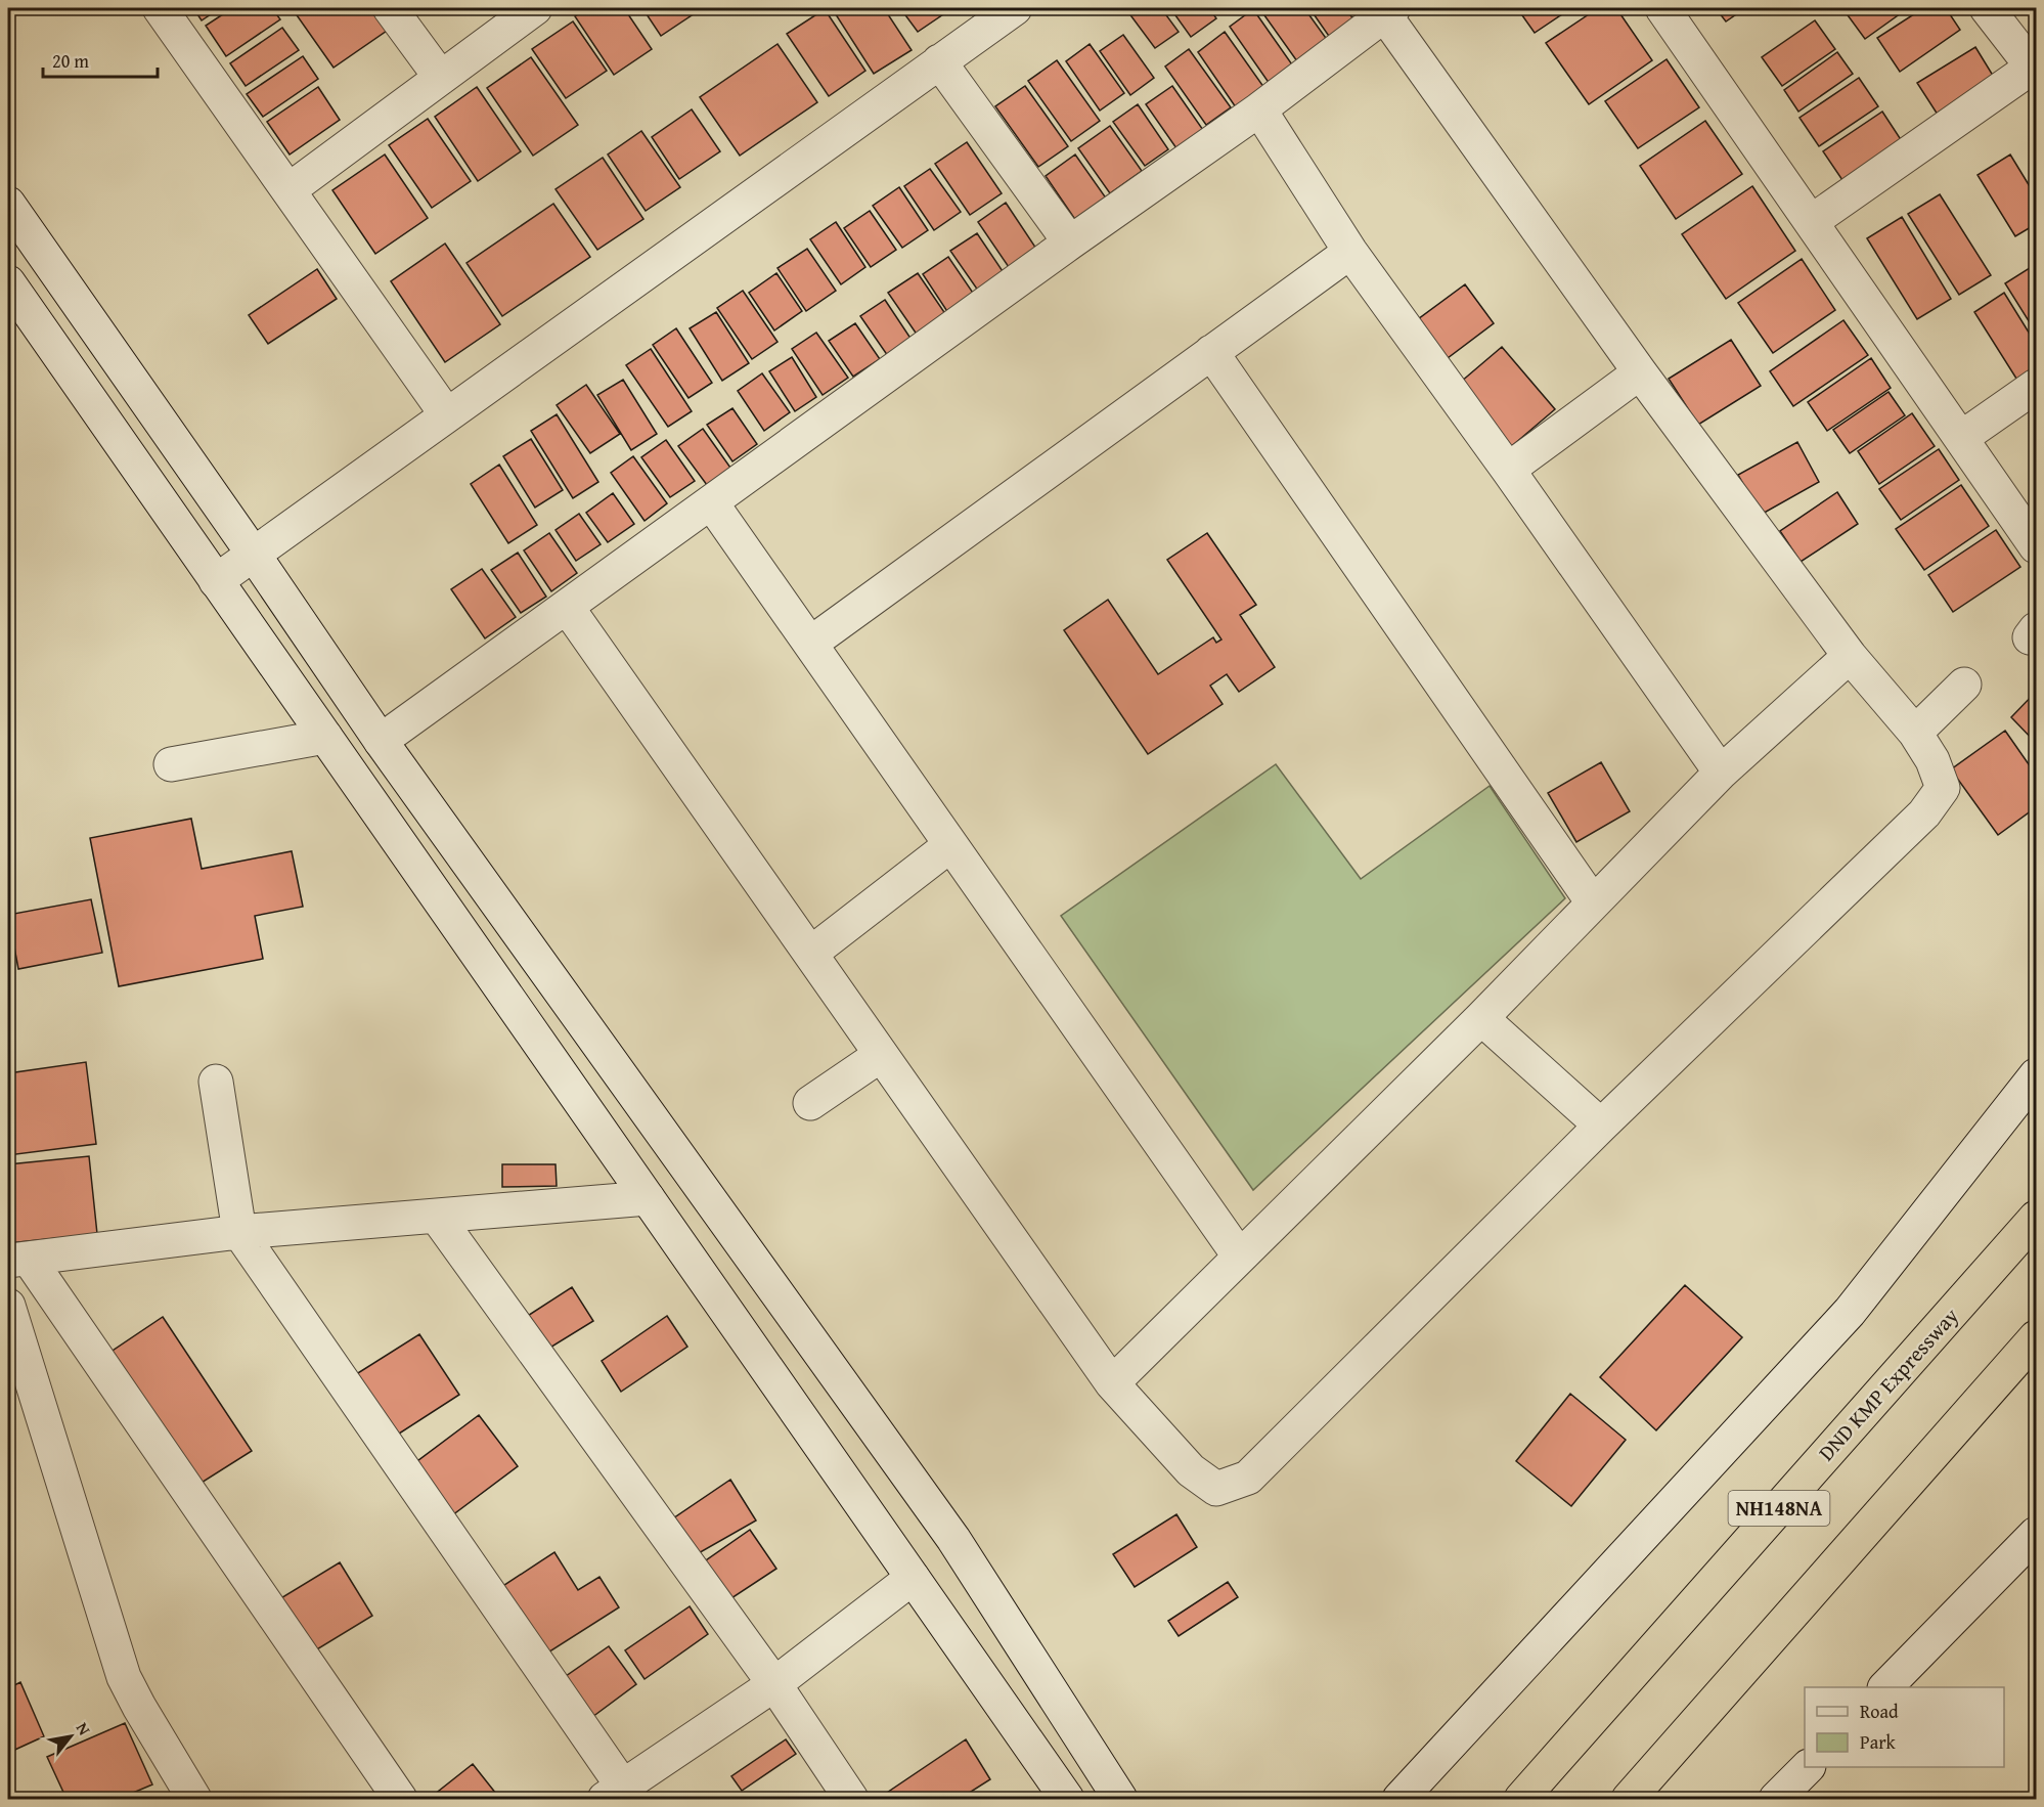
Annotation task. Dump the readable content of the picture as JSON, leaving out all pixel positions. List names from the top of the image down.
{
  "streets": {
    "highway": ["DND KMP Expressway", "NH148NA"]
  },
  "legend": ["Road", "Park"],
  "scale_bar": "20 m",
  "north": "top right"
}
